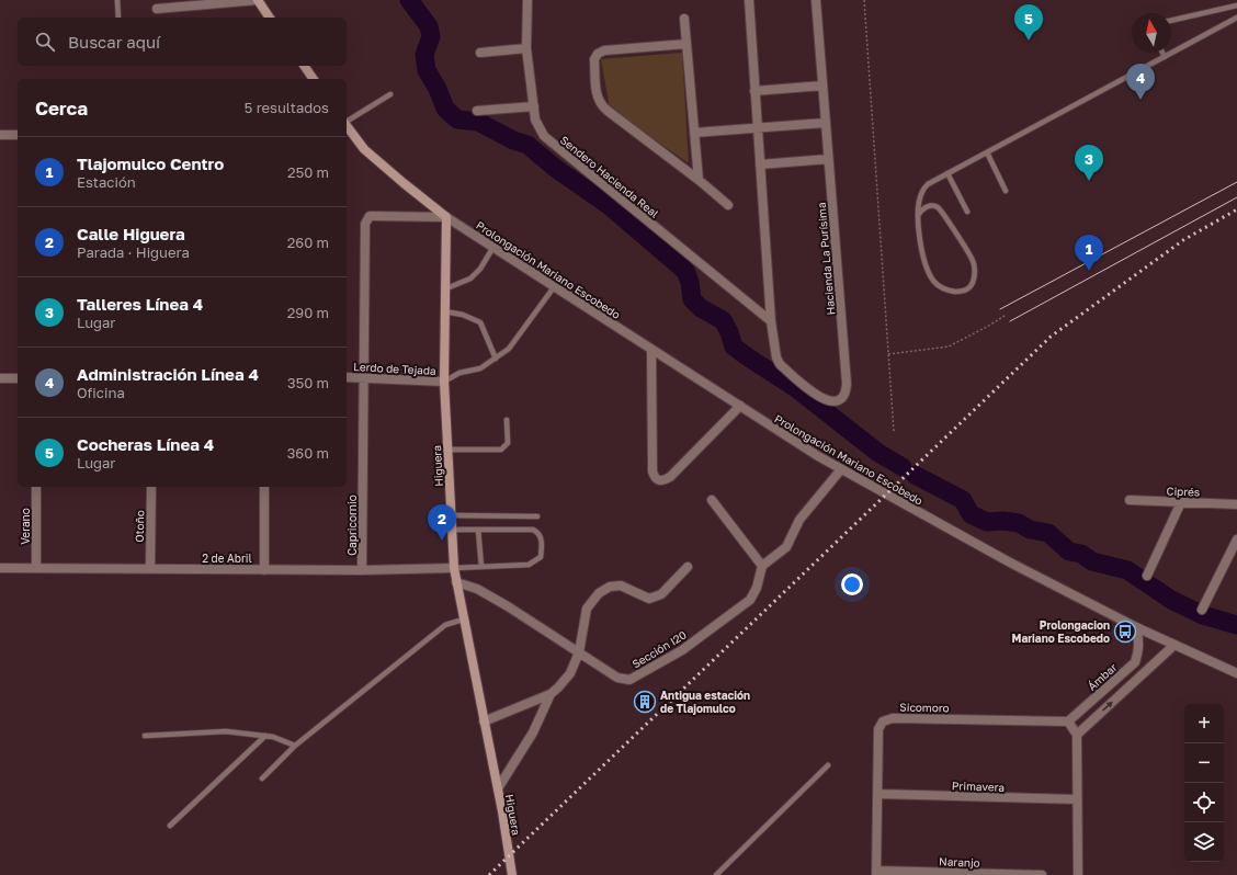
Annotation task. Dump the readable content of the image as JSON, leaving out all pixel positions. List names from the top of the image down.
{
  "streets": {
    "main road": ["Higuera"],
    "street": [
      "Sendero Hacienda Real",
      "Hacienda La Purísima",
      "Prolongación Mariano Escobedo",
      "Lerdo de Tejada",
      "Ciprés",
      "Capricornio",
      "Verano",
      "Otoño",
      "2 de Abril",
      "Sección I20",
      "Ámbar",
      "Sicomoro",
      "Primavera",
      "Naranjo"
    ]
  },
  "crossings": [
    ["Sendero Hacienda Real", "Hacienda La Purísima"],
    ["Prolongación Mariano Escobedo", "Higuera"],
    ["Prolongación Mariano Escobedo", "Capricornio"],
    ["Prolongación Mariano Escobedo", "Ámbar"],
    ["Lerdo de Tejada", "Higuera"],
    ["Lerdo de Tejada", "Capricornio"],
    ["Higuera", "Capricornio"],
    ["Higuera", "2 de Abril"],
    ["Higuera", "Sección I20"],
    ["Capricornio", "2 de Abril"],
    ["Verano", "2 de Abril"],
    ["Otoño", "2 de Abril"],
    ["Ámbar", "Sicomoro"],
    ["Sicomoro", "Primavera"],
    ["Sicomoro", "Naranjo"]
  ],
  "places": {
    "bus stop": ["Prolongacion Mariano Escobedo"],
    "building": ["Antigua estación de Tlajomulco"]
  },
  "north": "top",
  "page": {
    "pins": [
      "5",
      "4",
      "3",
      "1",
      "2"
    ],
    "search": "Buscar aquí",
    "heading": ["Cerca", "5 resultados"],
    "list": [
      {
        "mark": "1",
        "name": "Tlajomulco Centro",
        "note": "Estación",
        "value": "250 m"
      },
      {
        "mark": "2",
        "name": "Calle Higuera",
        "note": "Parada · Higuera",
        "value": "260 m"
      },
      {
        "mark": "3",
        "name": "Talleres Línea 4",
        "note": "Lugar",
        "value": "290 m"
      },
      {
        "mark": "4",
        "name": "Administración Línea 4",
        "note": "Oficina",
        "value": "350 m"
      },
      {
        "mark": "5",
        "name": "Cocheras Línea 4",
        "note": "Lugar",
        "value": "360 m"
      }
    ],
    "map_buttons": ["+", "−"]
  }
}
